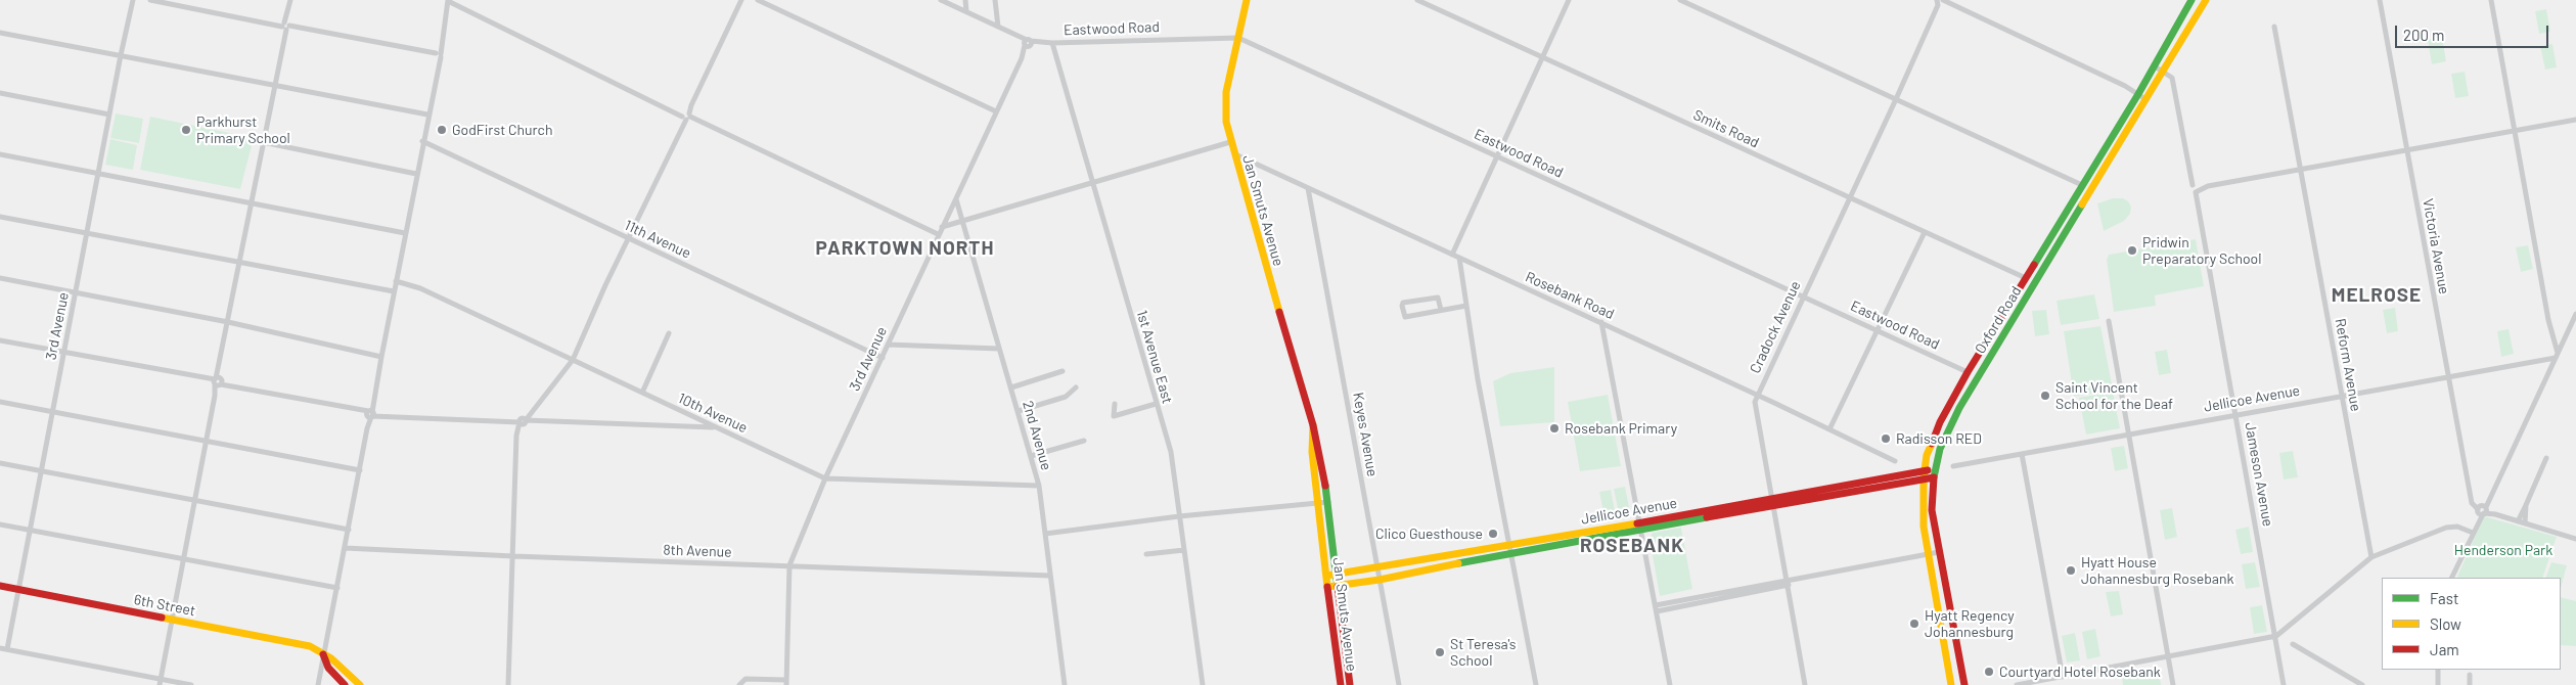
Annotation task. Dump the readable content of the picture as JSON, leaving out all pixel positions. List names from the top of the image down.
{
  "streets": {
    "main road": [
      "Jan Smuts Avenue",
      "Oxford Road",
      "Jellicoe Avenue",
      "6th Street"
    ],
    "street": [
      "Eastwood Road",
      "Smits Road",
      "11th Avenue",
      "Victoria Avenue",
      "Rosebank Road",
      "3rd Avenue",
      "Cradock Avenue",
      "1st Avenue East",
      "Reform Avenue",
      "10th Avenue",
      "Keyes Avenue",
      "2nd Avenue",
      "Jameson Avenue",
      "8th Avenue"
    ]
  },
  "crossings": [
    ["Eastwood Road", "Jan Smuts Avenue"],
    ["Eastwood Road", "Oxford Road"],
    ["Eastwood Road", "3rd Avenue"],
    ["Eastwood Road", "Cradock Avenue"],
    ["Eastwood Road", "1st Avenue East"],
    ["Smits Road", "Oxford Road"],
    ["Smits Road", "Cradock Avenue"],
    ["Jan Smuts Avenue", "Rosebank Road"],
    ["Jan Smuts Avenue", "Jellicoe Avenue"],
    ["11th Avenue", "3rd Avenue"],
    ["Victoria Avenue", "Jellicoe Avenue"],
    ["Rosebank Road", "Cradock Avenue"],
    ["Rosebank Road", "Keyes Avenue"],
    ["Oxford Road", "Jellicoe Avenue"],
    ["3rd Avenue", "10th Avenue"],
    ["3rd Avenue", "2nd Avenue"],
    ["3rd Avenue", "8th Avenue"],
    ["3rd Avenue", "6th Street"],
    ["Cradock Avenue", "Jellicoe Avenue"],
    ["Reform Avenue", "Jellicoe Avenue"],
    ["Reform Avenue", "Jameson Avenue"],
    ["Jellicoe Avenue", "Keyes Avenue"],
    ["Jellicoe Avenue", "Jameson Avenue"],
    ["10th Avenue", "2nd Avenue"],
    ["2nd Avenue", "8th Avenue"]
  ],
  "districts": ["PARKTOWN NORTH", "MELROSE", "ROSEBANK"],
  "parks": ["Henderson Park"],
  "places": [
    "Parkhurst Primary School",
    "GodFirst Church",
    "Pridwin Preparatory School",
    "Saint Vincent School for the Deaf",
    "Rosebank Primary",
    "Radisson RED",
    "Clico Guesthouse",
    "Hyatt House Johannesburg Rosebank",
    "Hyatt Regency Johannesburg",
    "St Teresa's School",
    "Courtyard Hotel Rosebank"
  ],
  "legend": ["Fast", "Slow", "Jam"],
  "scale_bar": "200 m"
}
